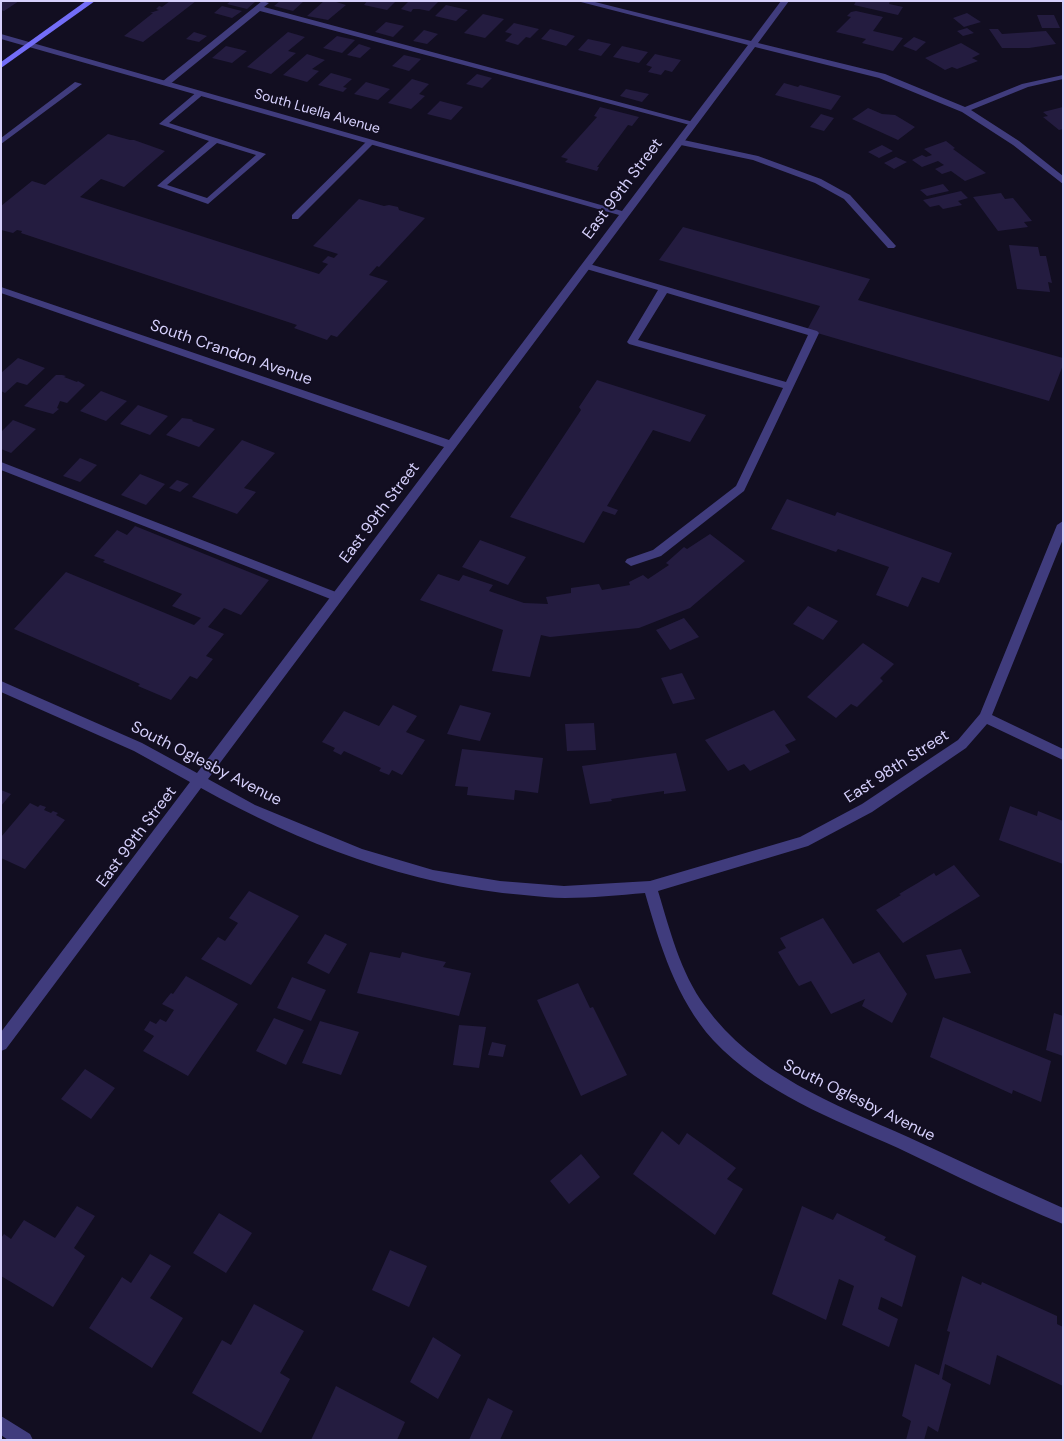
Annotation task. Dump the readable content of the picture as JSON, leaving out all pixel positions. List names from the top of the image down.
{
  "streets": {
    "street": [
      "South Luella Avenue",
      "East 99th Street",
      "South Crandon Avenue",
      "South Oglesby Avenue",
      "East 98th Street"
    ]
  },
  "crossings": [
    ["South Luella Avenue", "East 99th Street"],
    ["East 99th Street", "South Crandon Avenue"],
    ["East 99th Street", "South Oglesby Avenue"],
    ["South Oglesby Avenue", "East 98th Street"]
  ]
}
